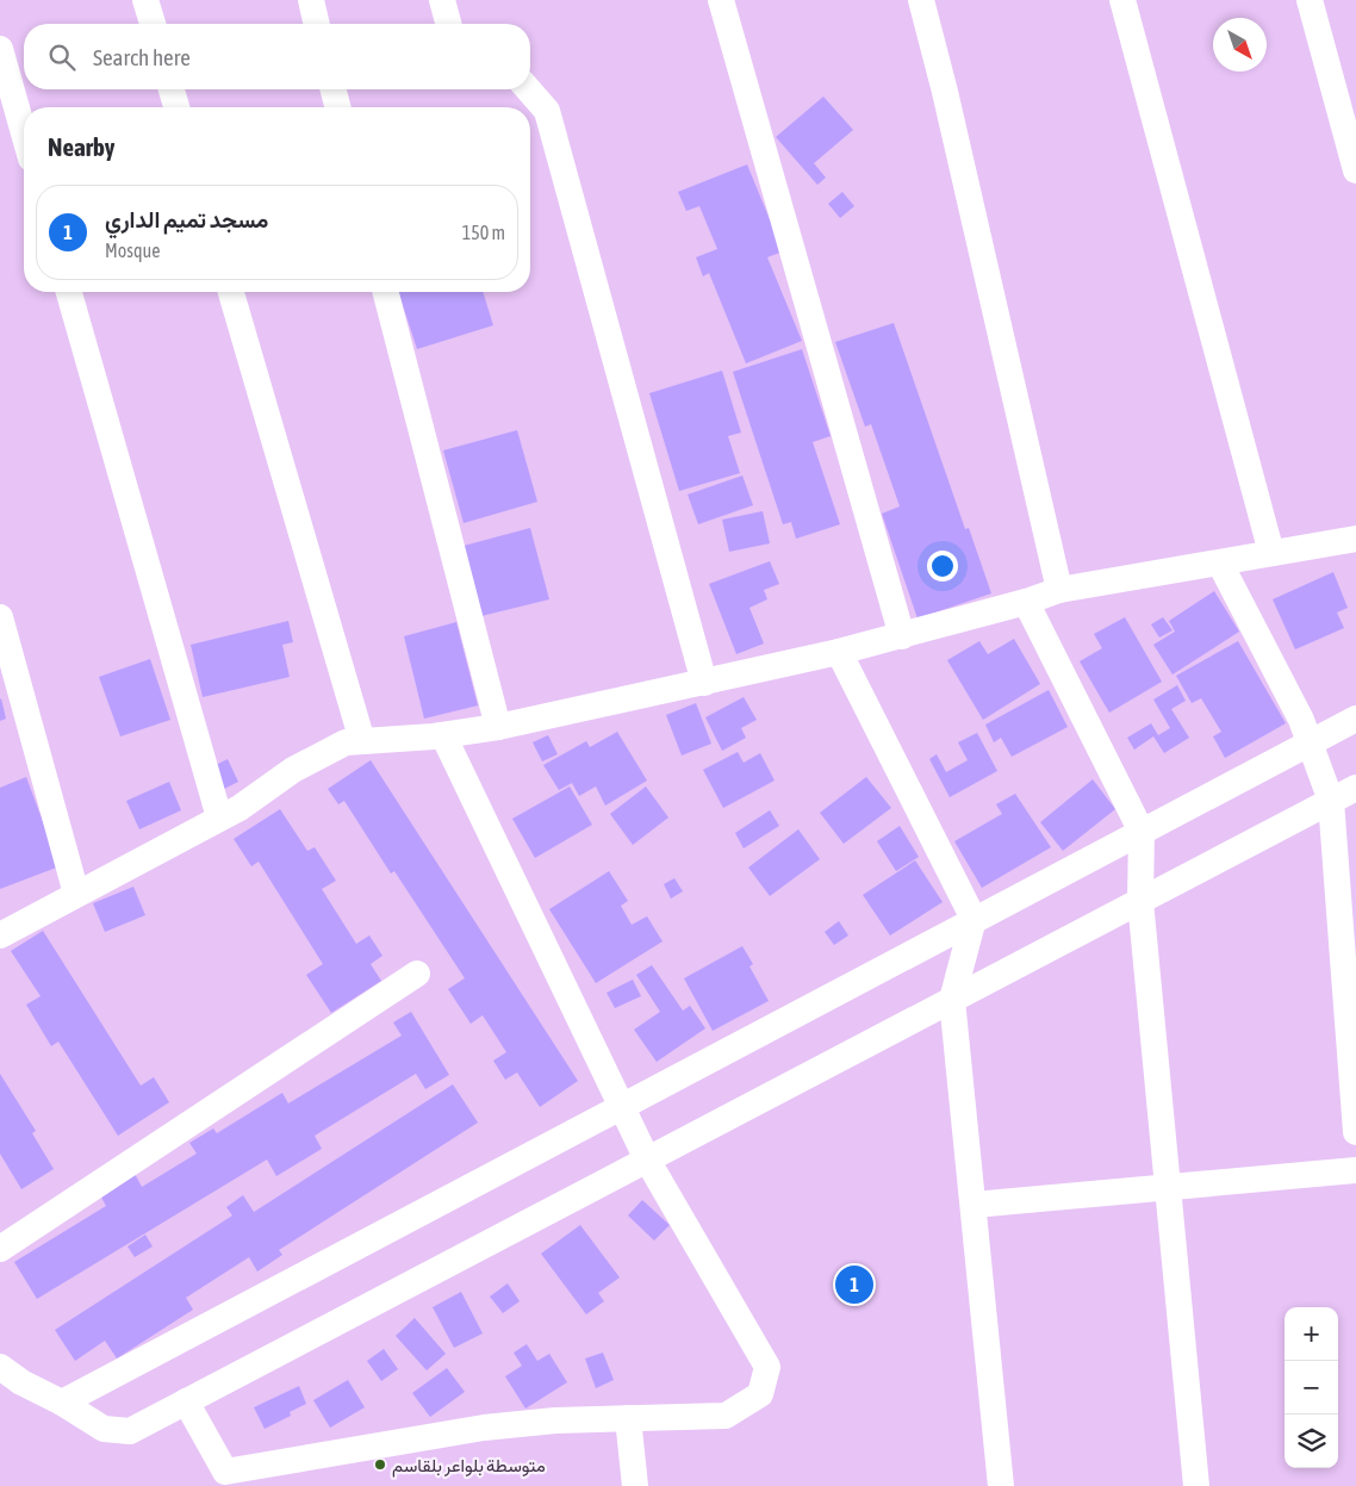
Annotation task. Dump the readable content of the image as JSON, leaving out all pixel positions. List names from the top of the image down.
{
  "places": ["متوسطة بلواعر بلقاسم"],
  "north": "bottom right",
  "page": {
    "search": "Search here",
    "heading": "Nearby",
    "list": [
      {
        "mark": "1",
        "name": "مسجد تميم الداري",
        "note": "Mosque",
        "value": "150 m"
      }
    ],
    "pins": "1",
    "map_buttons": ["+", "−"]
  }
}
